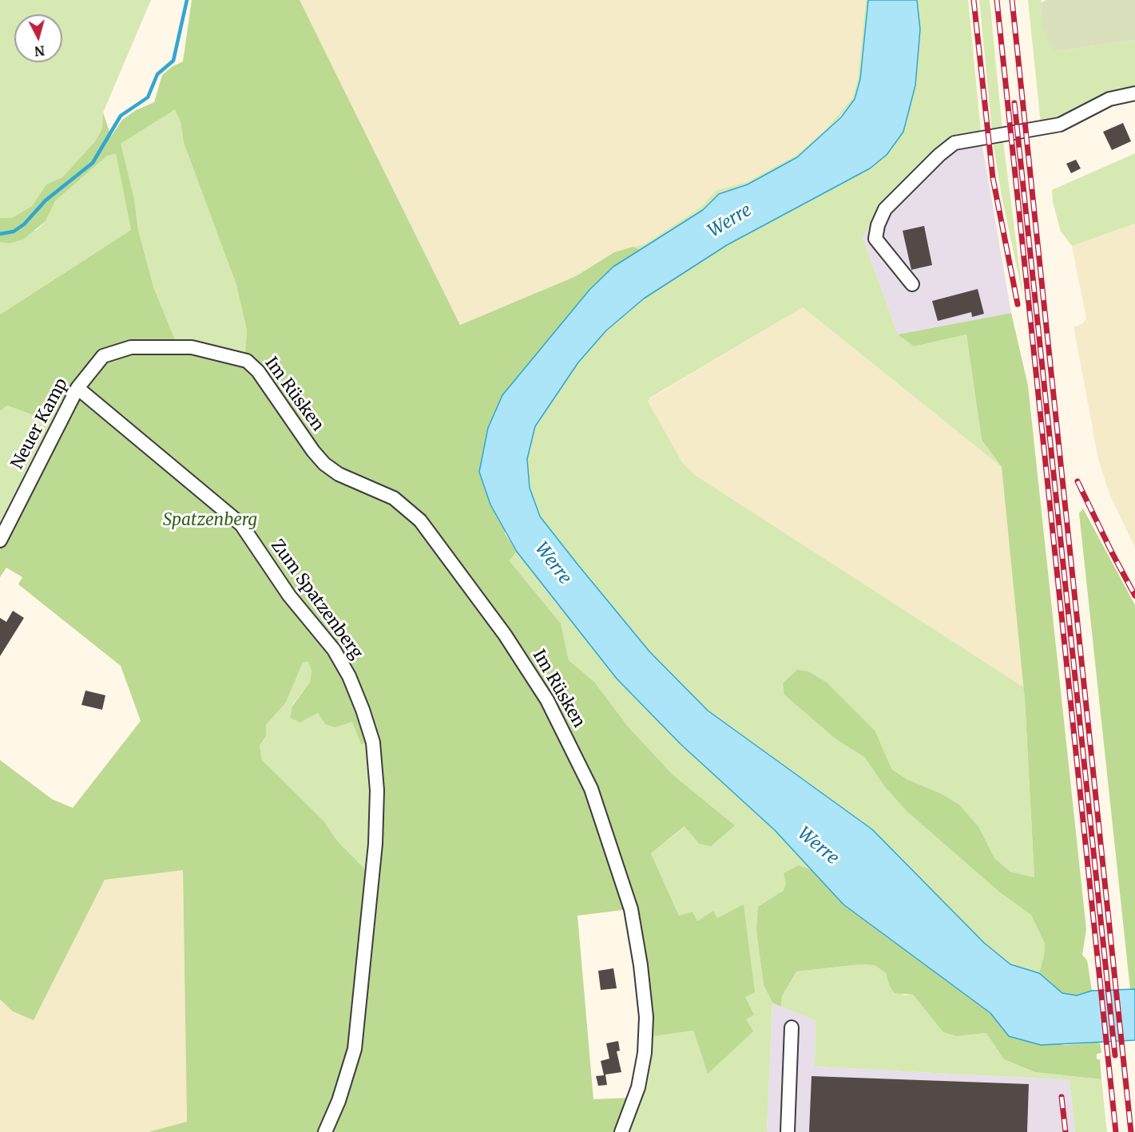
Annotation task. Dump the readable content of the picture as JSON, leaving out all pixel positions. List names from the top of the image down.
{
  "streets": {
    "street": ["Im Rüsken", "Neuer Kamp", "Zum Spatzenberg"]
  },
  "crossings": [
    ["Im Rüsken", "Neuer Kamp"],
    ["Neuer Kamp", "Zum Spatzenberg"]
  ],
  "water": ["Werre"],
  "parks": ["Spatzenberg"],
  "north": "bottom"
}
